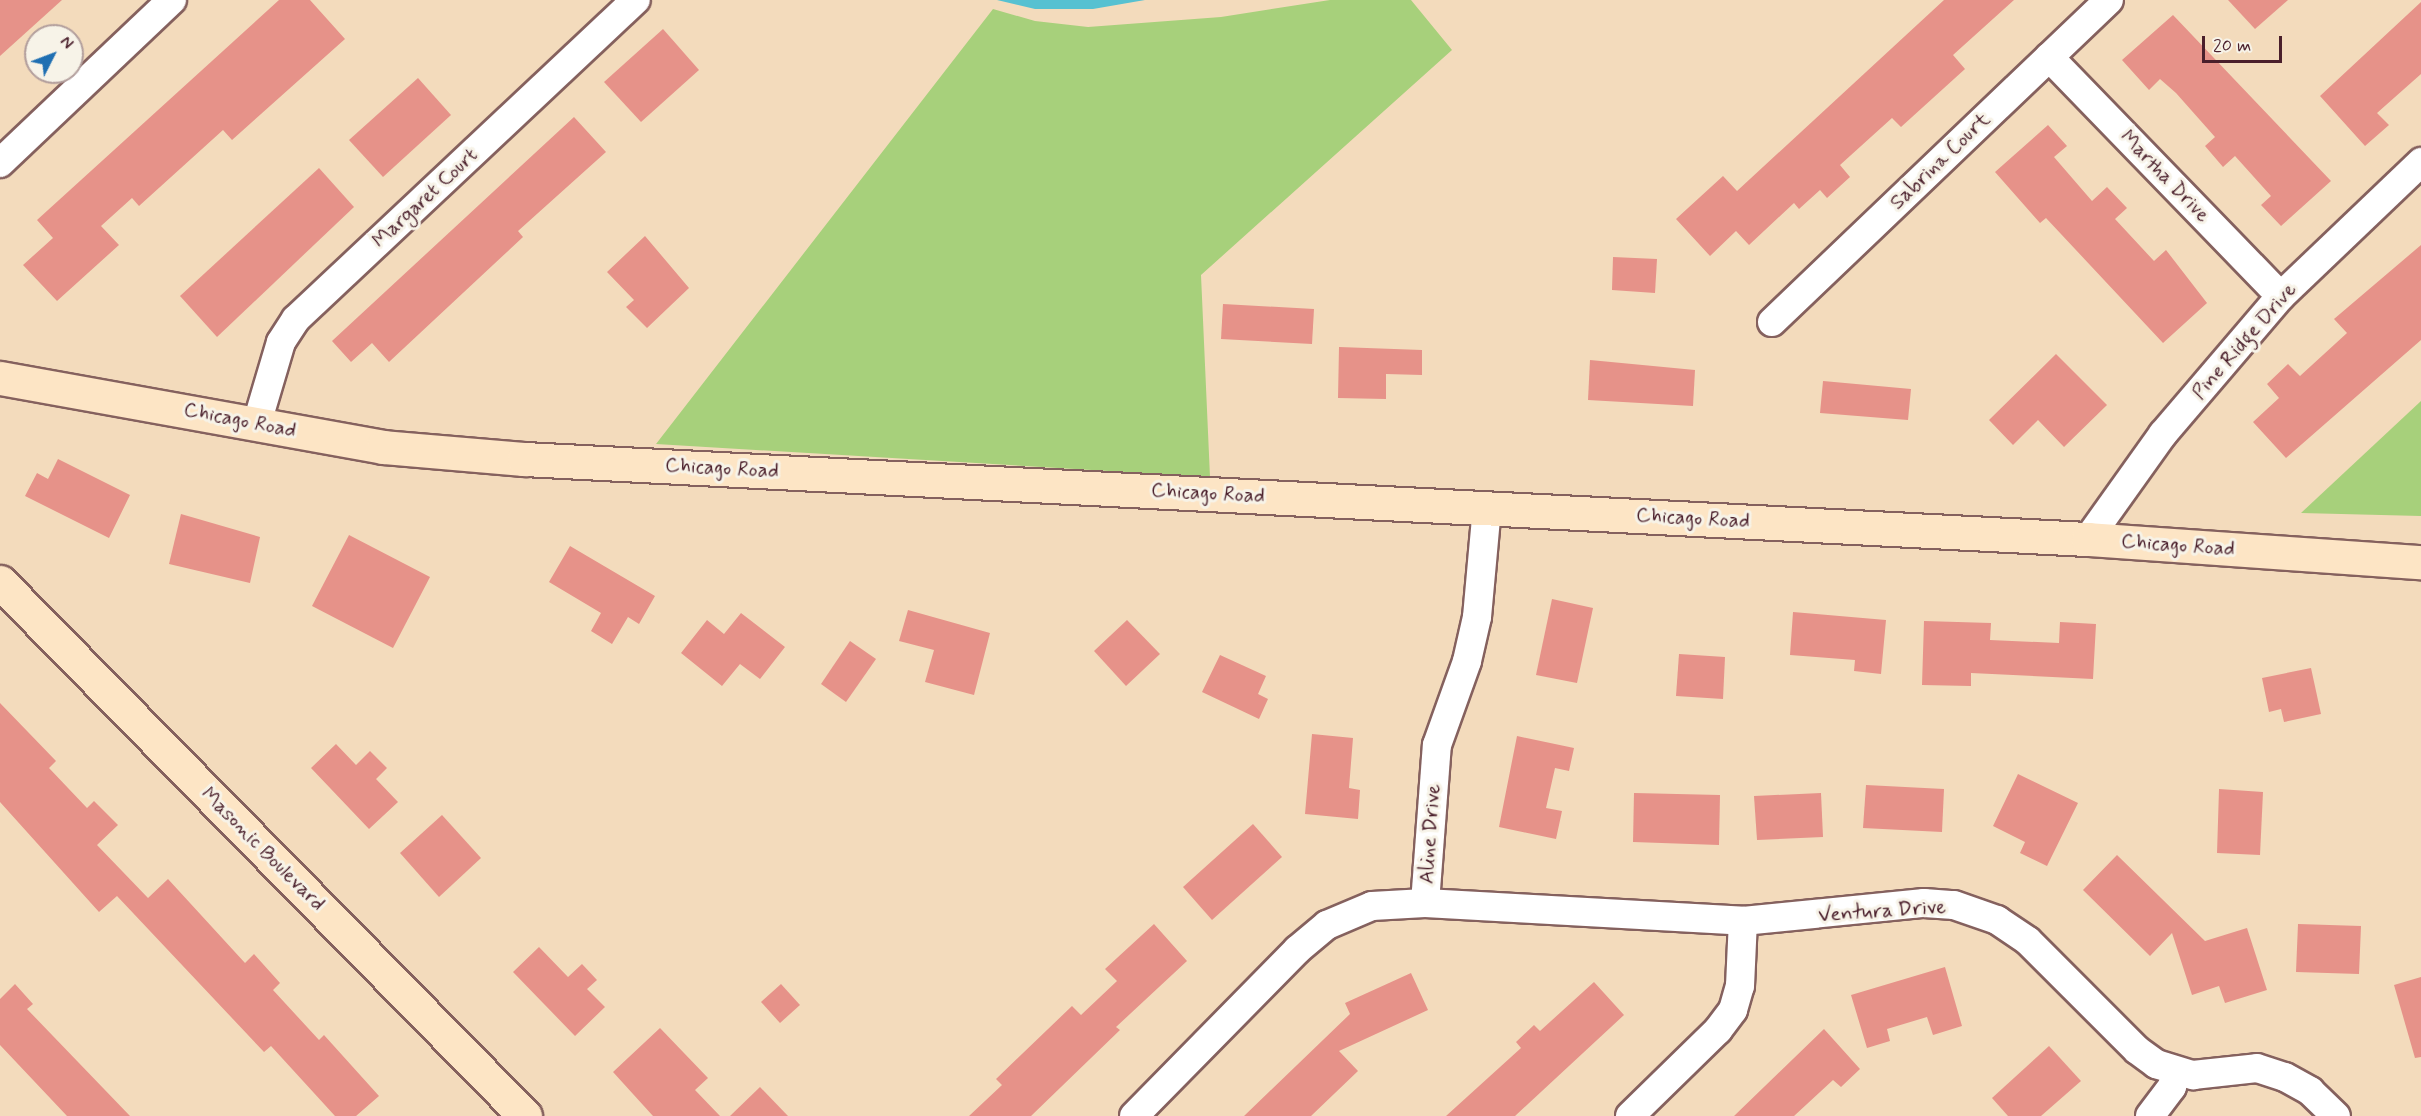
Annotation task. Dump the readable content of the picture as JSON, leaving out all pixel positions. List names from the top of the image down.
{
  "streets": {
    "street": [
      "Sabrina Court",
      "Martha Drive",
      "Margaret Court",
      "Pine Ridge Drive",
      "Chicago Road",
      "Aline Drive",
      "Masonic Boulevard",
      "Ventura Drive"
    ]
  },
  "crossings": [
    ["Sabrina Court", "Martha Drive"],
    ["Martha Drive", "Pine Ridge Drive"],
    ["Margaret Court", "Chicago Road"],
    ["Pine Ridge Drive", "Chicago Road"],
    ["Chicago Road", "Aline Drive"],
    ["Aline Drive", "Ventura Drive"]
  ],
  "scale_bar": "20 m",
  "north": "top right"
}
